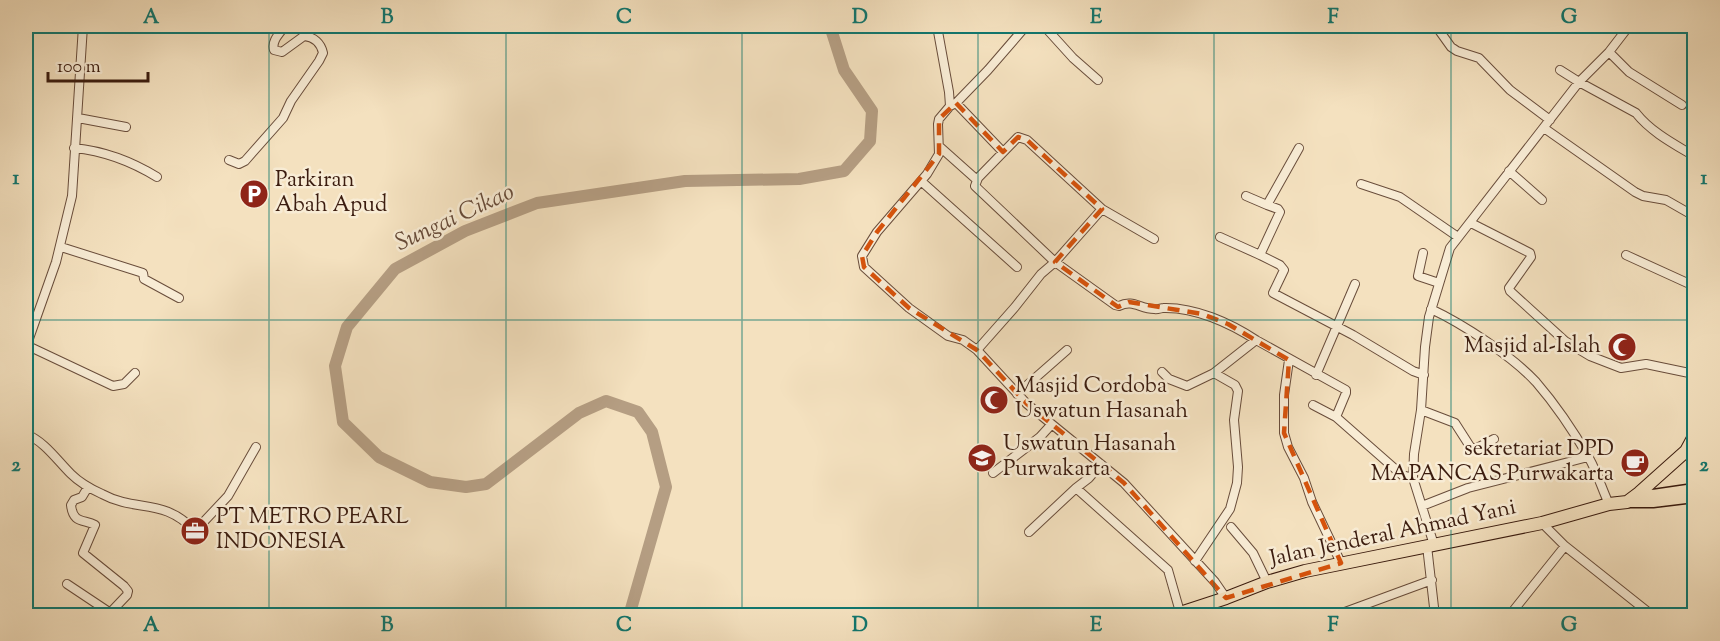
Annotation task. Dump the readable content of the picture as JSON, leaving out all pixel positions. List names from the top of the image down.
{
  "streets": {
    "highway": ["Jalan Jenderal Ahmad Yani"]
  },
  "water": ["Sungai Cikao"],
  "places": {
    "parking": ["Parkiran Abah Apud"],
    "mosque": ["Masjid al-Islah", "Masjid Cordoba Uswatun Hasanah"],
    "school or university": ["Uswatun Hasanah Purwakarta"],
    "cafe": ["sekretariat DPD MAPANCAS Purwakarta"],
    "office": ["PT METRO PEARL INDONESIA"]
  },
  "scale_bar": "100 m",
  "grid": {
    "columns": [
      "A",
      "B",
      "C",
      "D",
      "E",
      "F",
      "G"
    ],
    "rows": ["1", "2"]
  }
}
